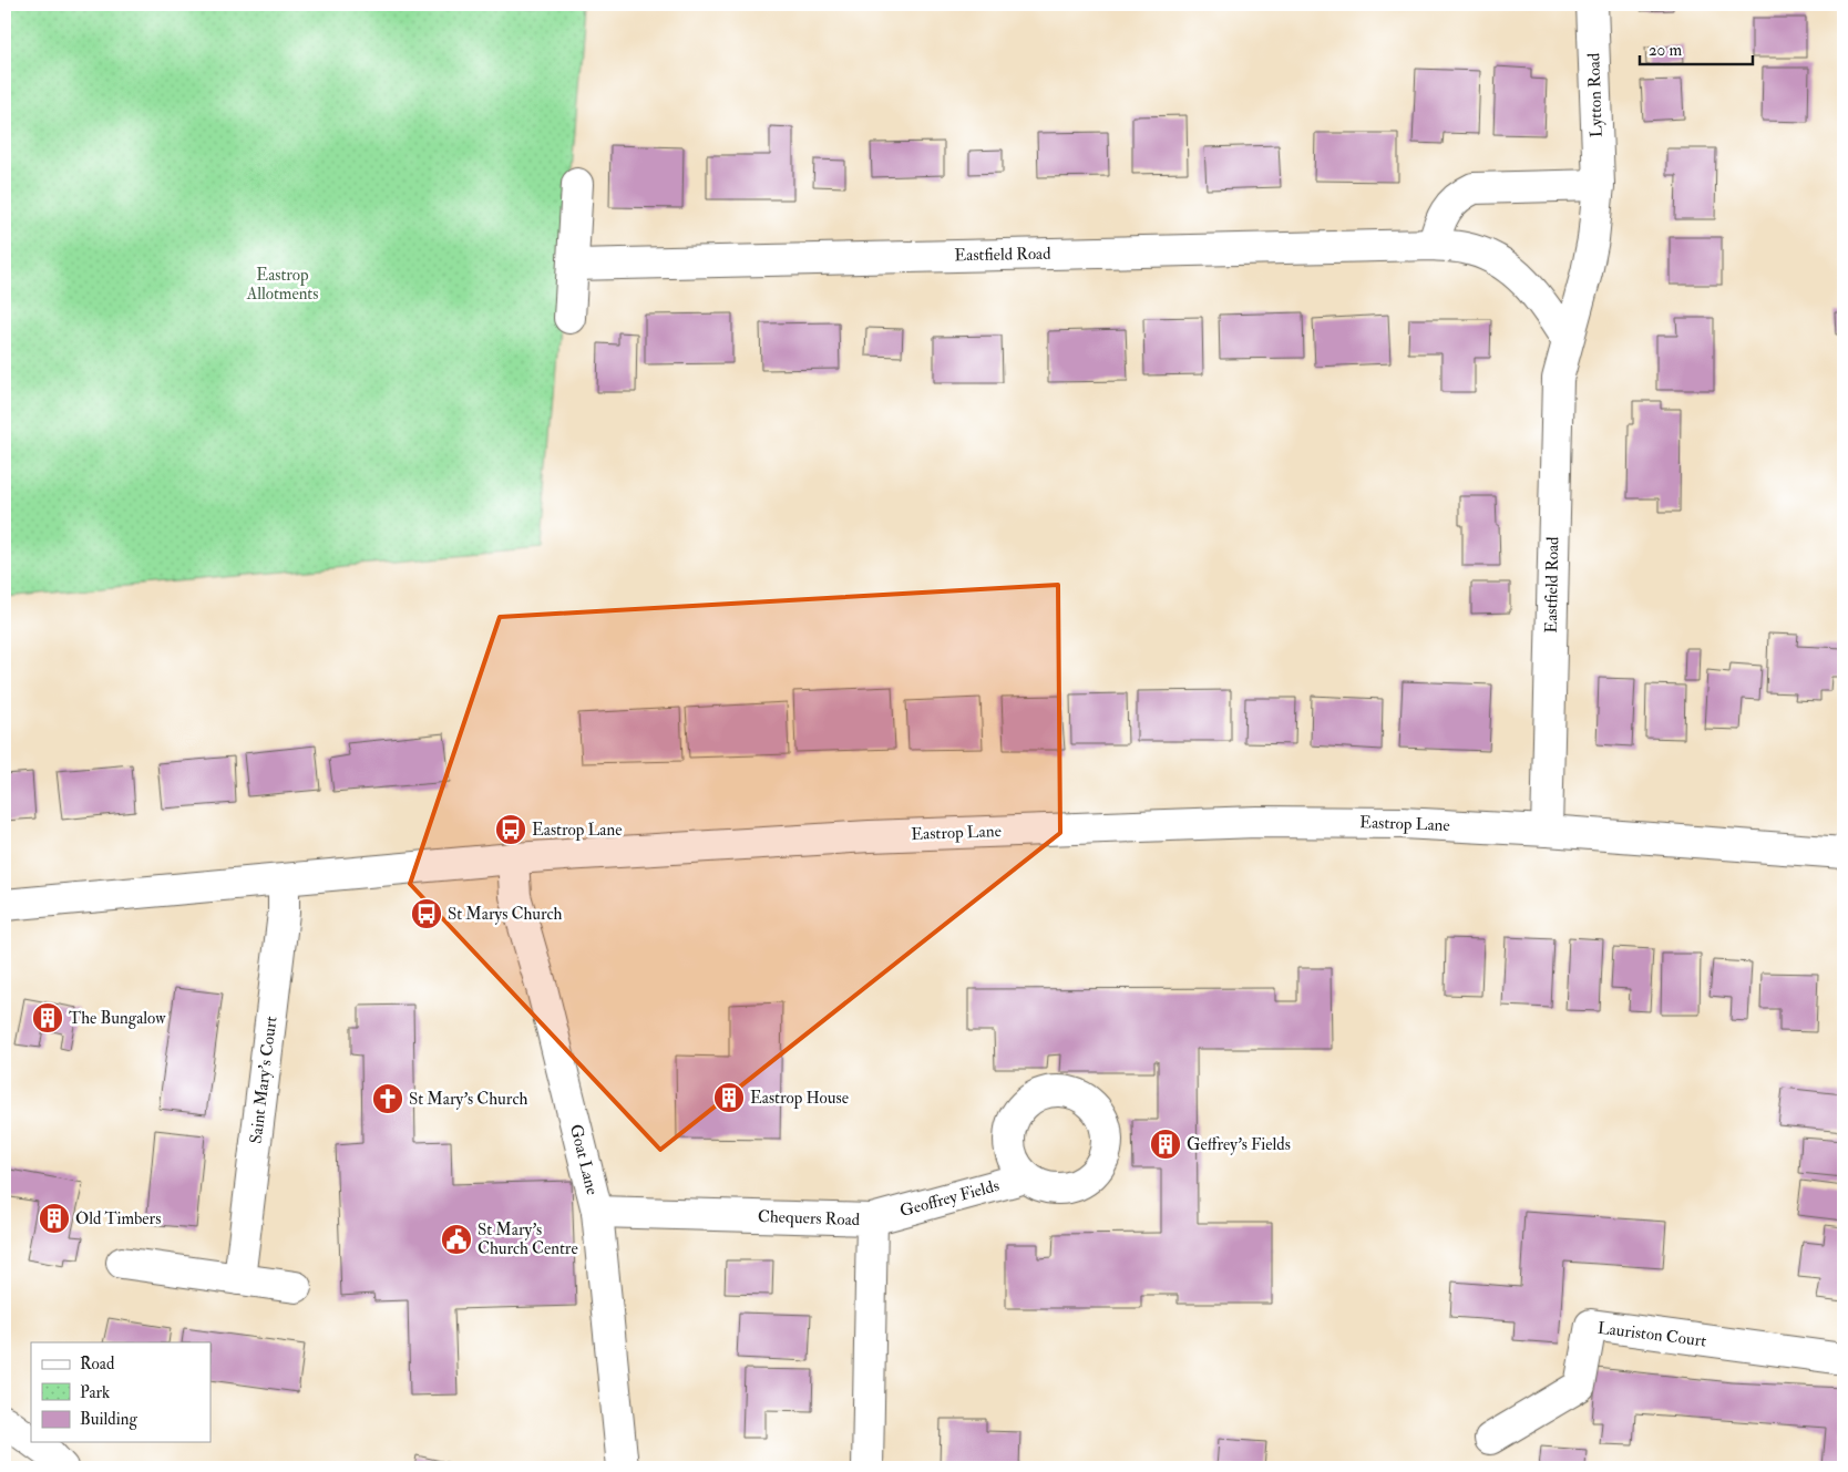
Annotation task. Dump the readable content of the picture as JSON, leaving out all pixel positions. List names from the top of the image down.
{
  "streets": {
    "street": [
      "Lytton Road",
      "Eastfield Road",
      "Eastrop Lane",
      "Saint Mary's Court",
      "Goat Lane",
      "Geoffrey Fields",
      "Chequers Road",
      "Lauriston Court"
    ]
  },
  "crossings": [
    ["Lytton Road", "Eastfield Road"],
    ["Eastfield Road", "Eastrop Lane"],
    ["Eastrop Lane", "Saint Mary's Court"],
    ["Eastrop Lane", "Goat Lane"],
    ["Goat Lane", "Chequers Road"],
    ["Geoffrey Fields", "Chequers Road"]
  ],
  "parks": ["Eastrop Allotments"],
  "places": {
    "bus stop": ["Eastrop Lane", "St Marys Church"],
    "building": [
      "The Bungalow",
      "Eastrop House",
      "Geffrey's Fields",
      "Old Timbers"
    ],
    "church": ["St Mary's Church"],
    "public building": ["St Mary's Church Centre"]
  },
  "legend": ["Road", "Park", "Building"],
  "scale_bar": "20 m"
}
